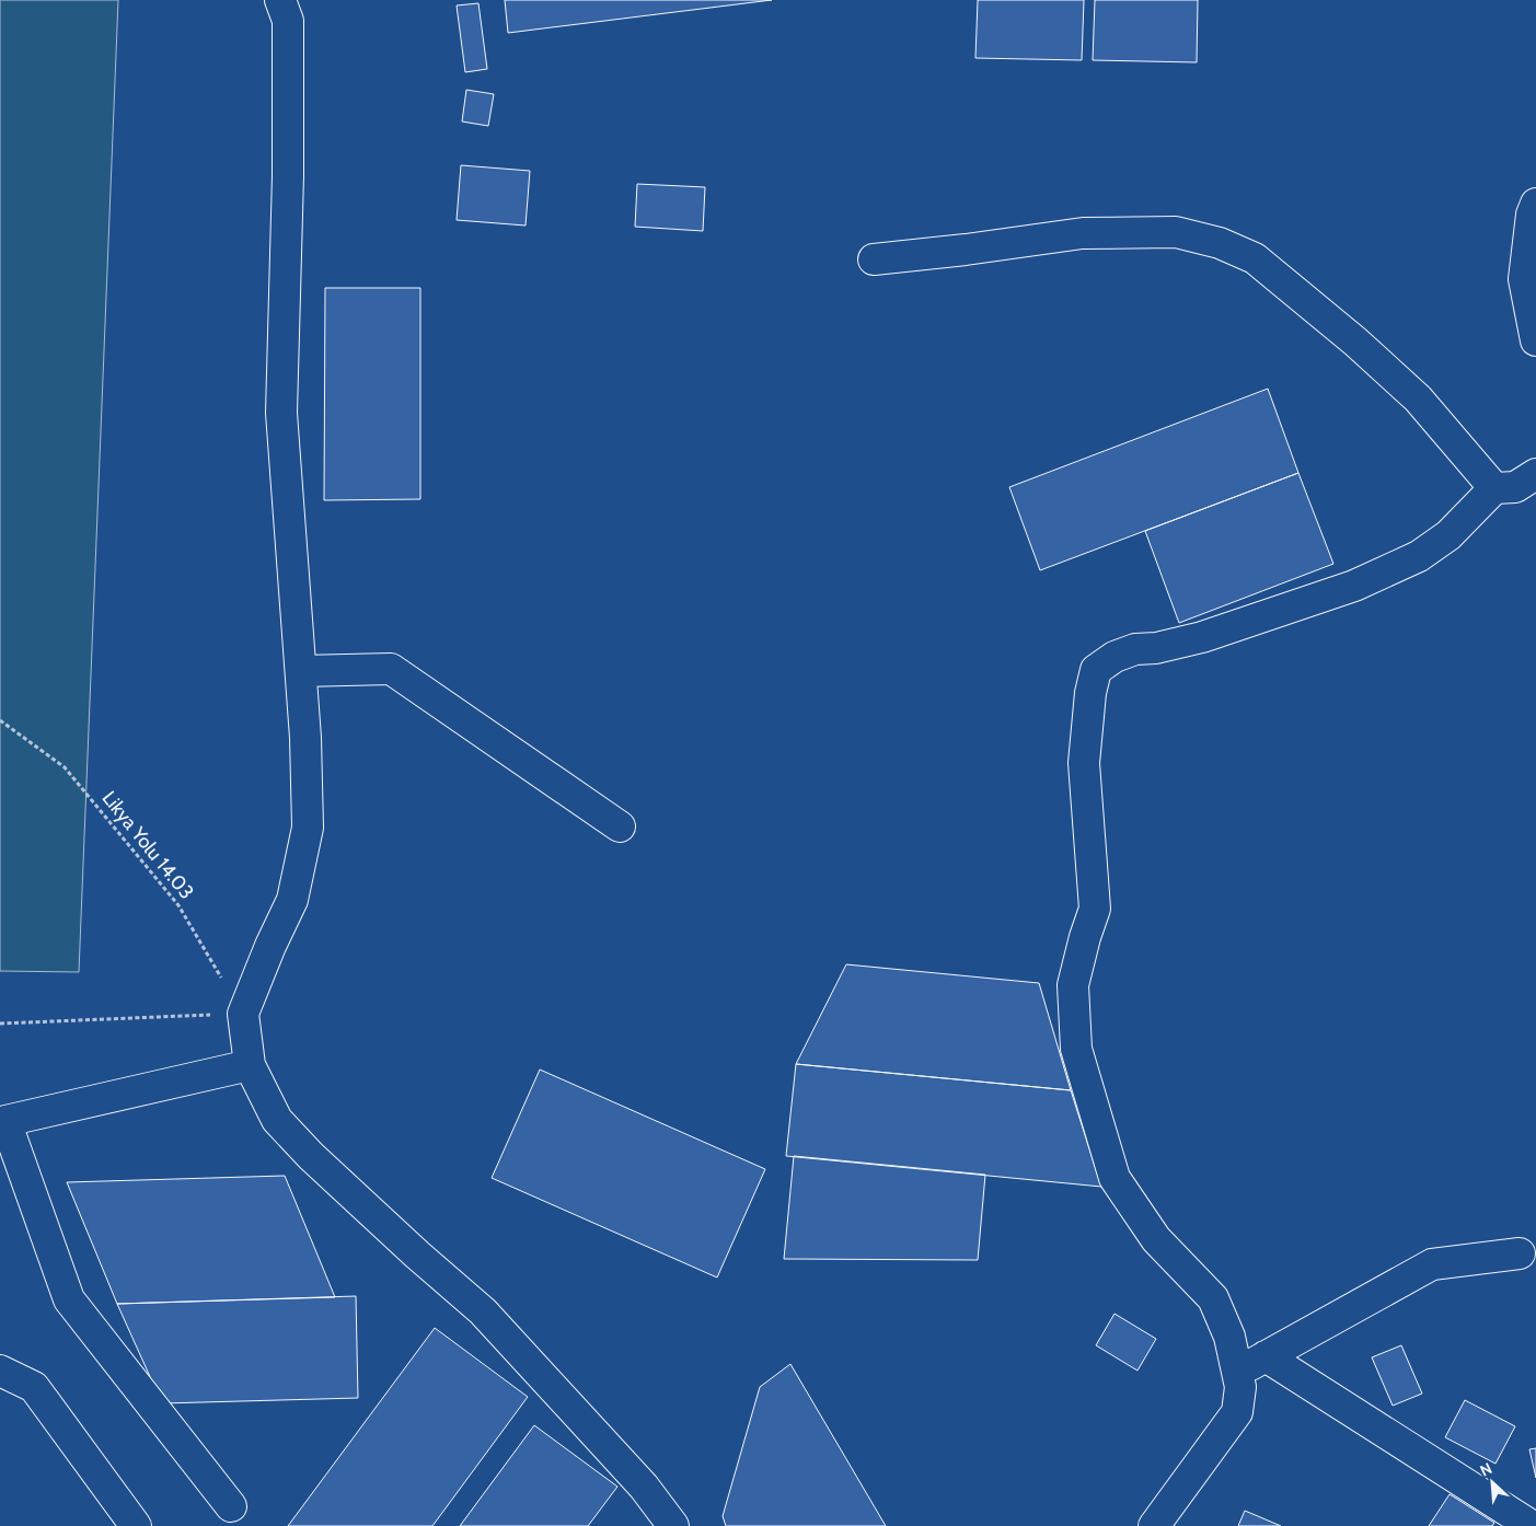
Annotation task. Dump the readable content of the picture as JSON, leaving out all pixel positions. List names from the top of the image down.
{
  "streets": {
    "path": ["Likya Yolu 14.03"]
  },
  "north": "top left"
}
